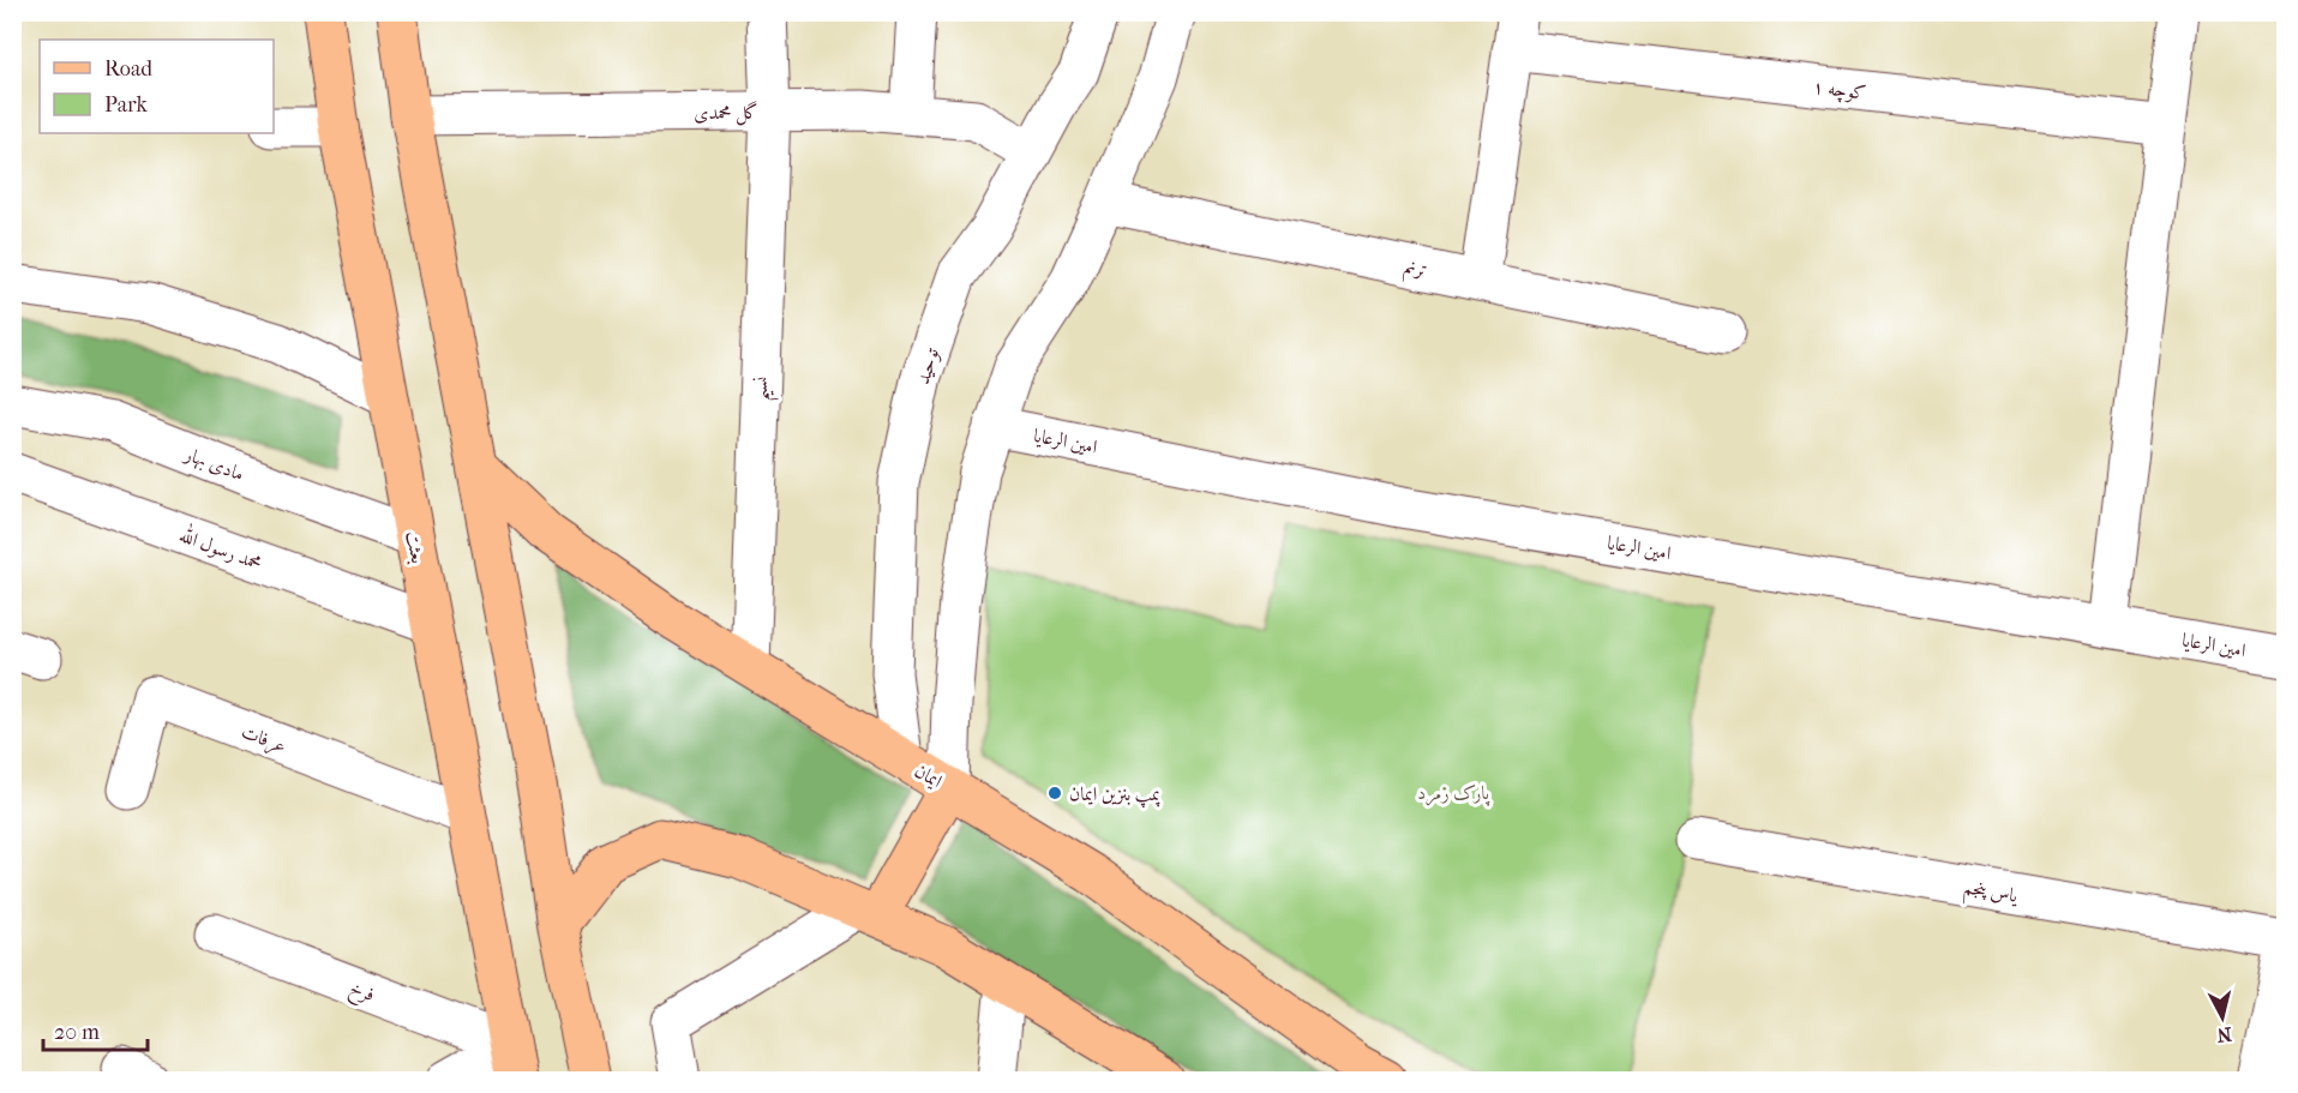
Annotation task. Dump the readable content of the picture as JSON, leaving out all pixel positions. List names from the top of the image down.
{
  "streets": {
    "main road": ["بعثت", "ایمان"],
    "street": [
      "کوچه ۱",
      "گل محمدی",
      "ترنم",
      "توحید",
      "نسیم",
      "امین الرعایا",
      "مادی بهار",
      "محمد رسول الله",
      "عرفات",
      "یاس پنجم",
      "فرخ"
    ]
  },
  "crossings": [
    ["گل محمدی", "توحید"],
    ["گل محمدی", "نسیم"],
    ["توحید", "ایمان"],
    ["نسیم", "ایمان"],
    ["مادی بهار", "بعثت"],
    ["بعثت", "محمد رسول الله"],
    ["بعثت", "عرفات"],
    ["بعثت", "فرخ"]
  ],
  "parks": ["پارک زمرد"],
  "places": ["پمپ بنزین ایمان"],
  "legend": ["Road", "Park"],
  "scale_bar": "20 m",
  "north": "bottom"
}
